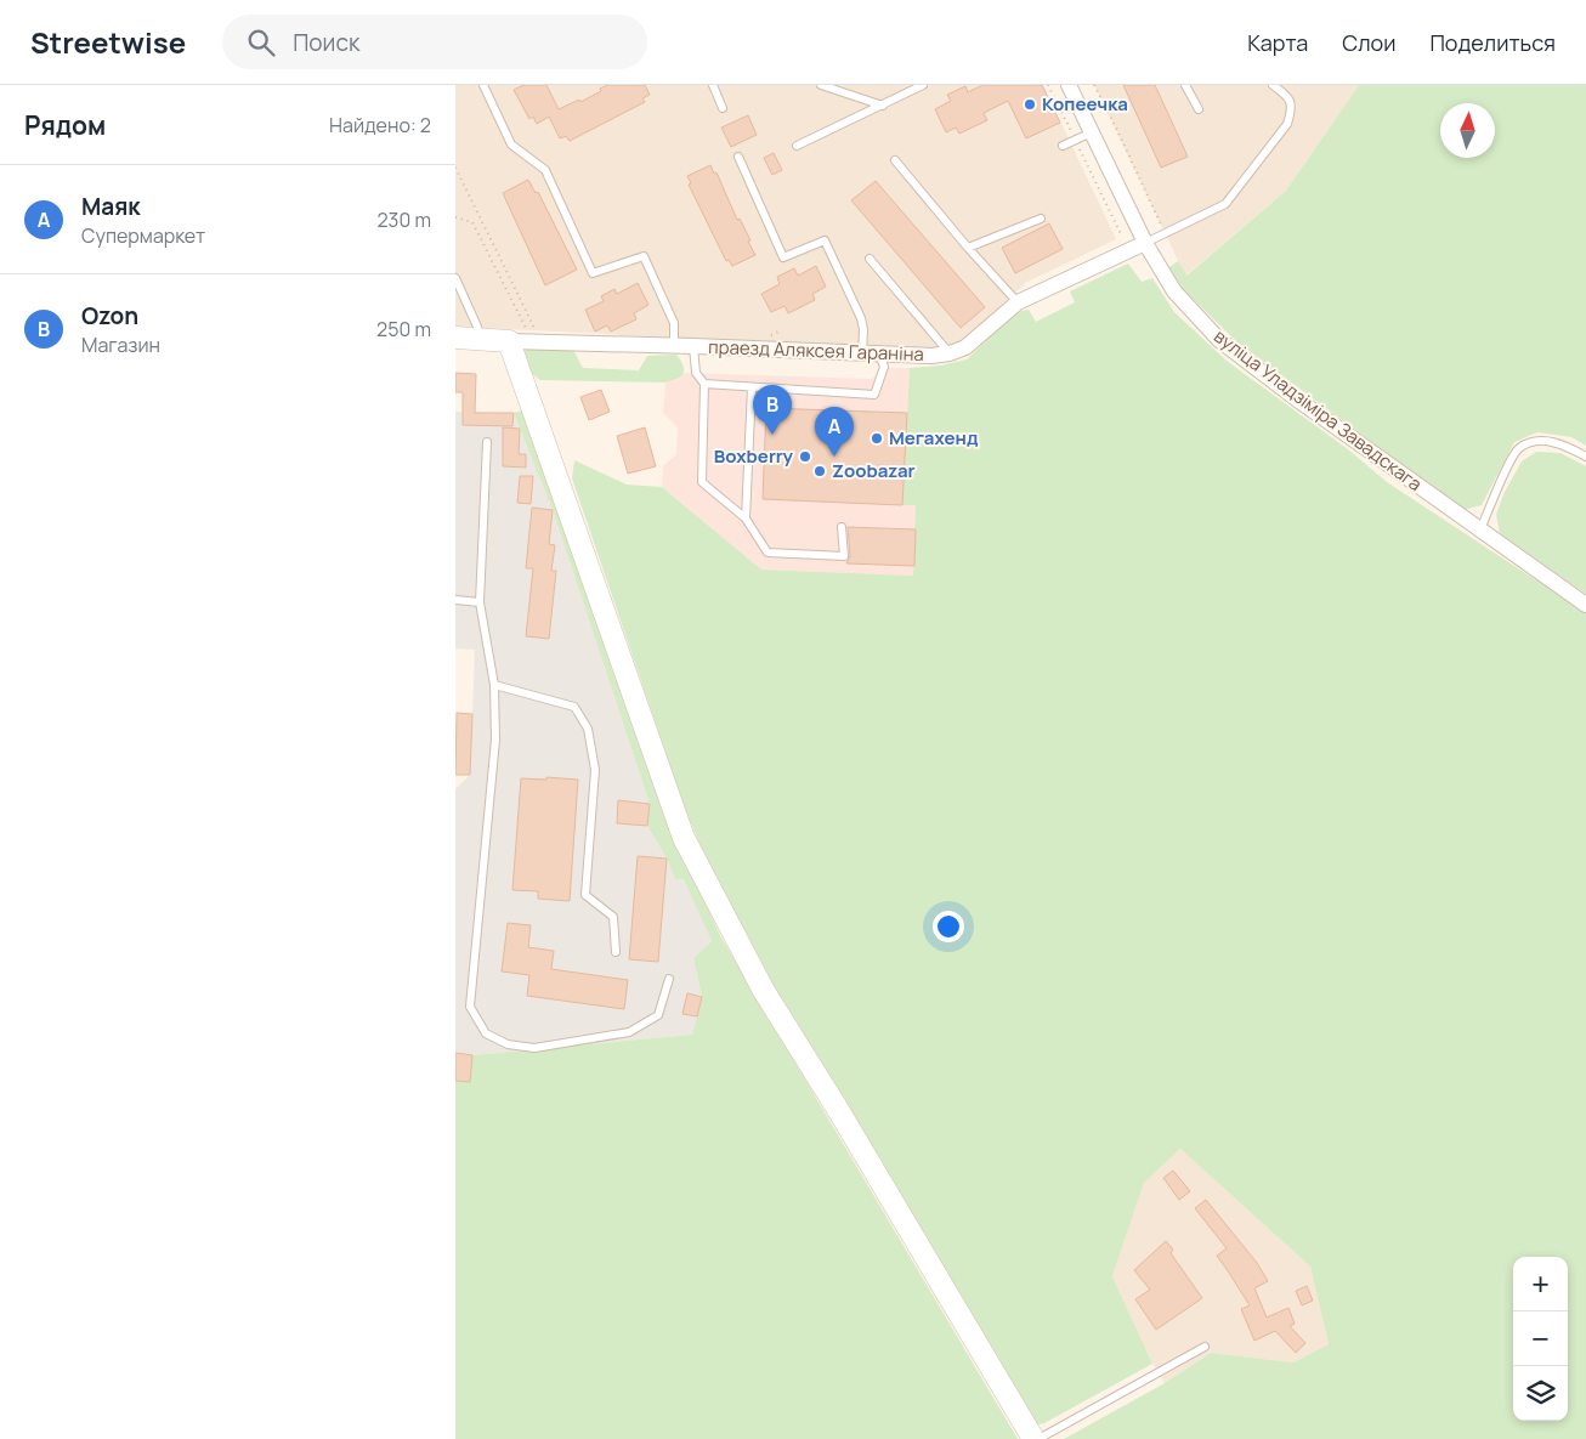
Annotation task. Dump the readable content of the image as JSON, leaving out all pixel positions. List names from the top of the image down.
{
  "streets": {
    "street": ["праезд Аляксея Гараніна", "вуліца Уладзіміра Завадскага"]
  },
  "crossings": [
    ["праезд Аляксея Гараніна", "вуліца Уладзіміра Завадскага"]
  ],
  "places": [
    "Копеечка",
    "Мегахенд",
    "Boxberry",
    "Zoobazar"
  ],
  "north": "top",
  "page": {
    "header": "Streetwise",
    "search": "Поиск",
    "nav": ["Карта", "Слои", "Поделиться"],
    "heading": ["Рядом", "Найдено: 2"],
    "list": [
      {
        "mark": "A",
        "name": "Маяк",
        "note": "Супермаркет",
        "value": "230 m"
      },
      {
        "mark": "B",
        "name": "Ozon",
        "note": "Магазин",
        "value": "250 m"
      }
    ],
    "pins": ["B", "A"],
    "map_buttons": ["+", "−"]
  }
}
